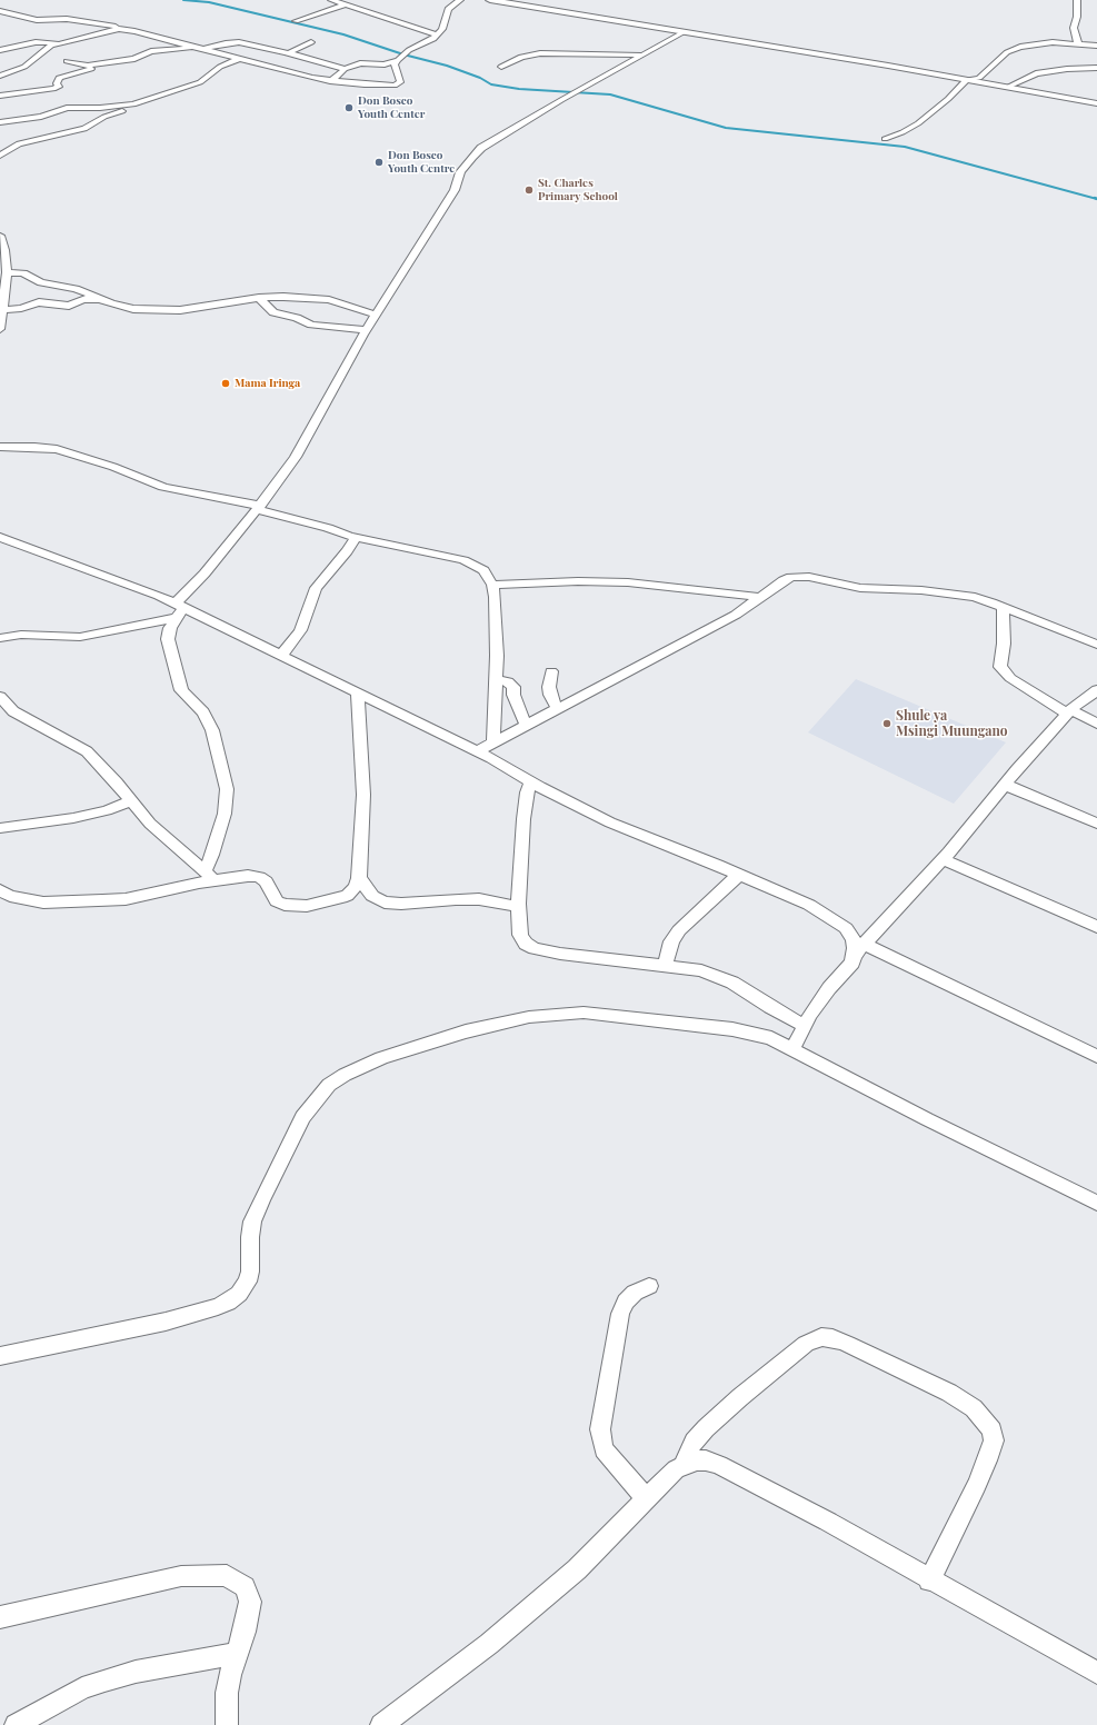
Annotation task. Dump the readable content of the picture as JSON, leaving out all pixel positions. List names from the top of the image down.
{
  "places": [
    "Don Bosco Youth Center",
    "Don Bosco Youth Centre",
    "St. Charles Primary School",
    "Mama Iringa",
    "Shule ya Msingi Muungano"
  ]
}
